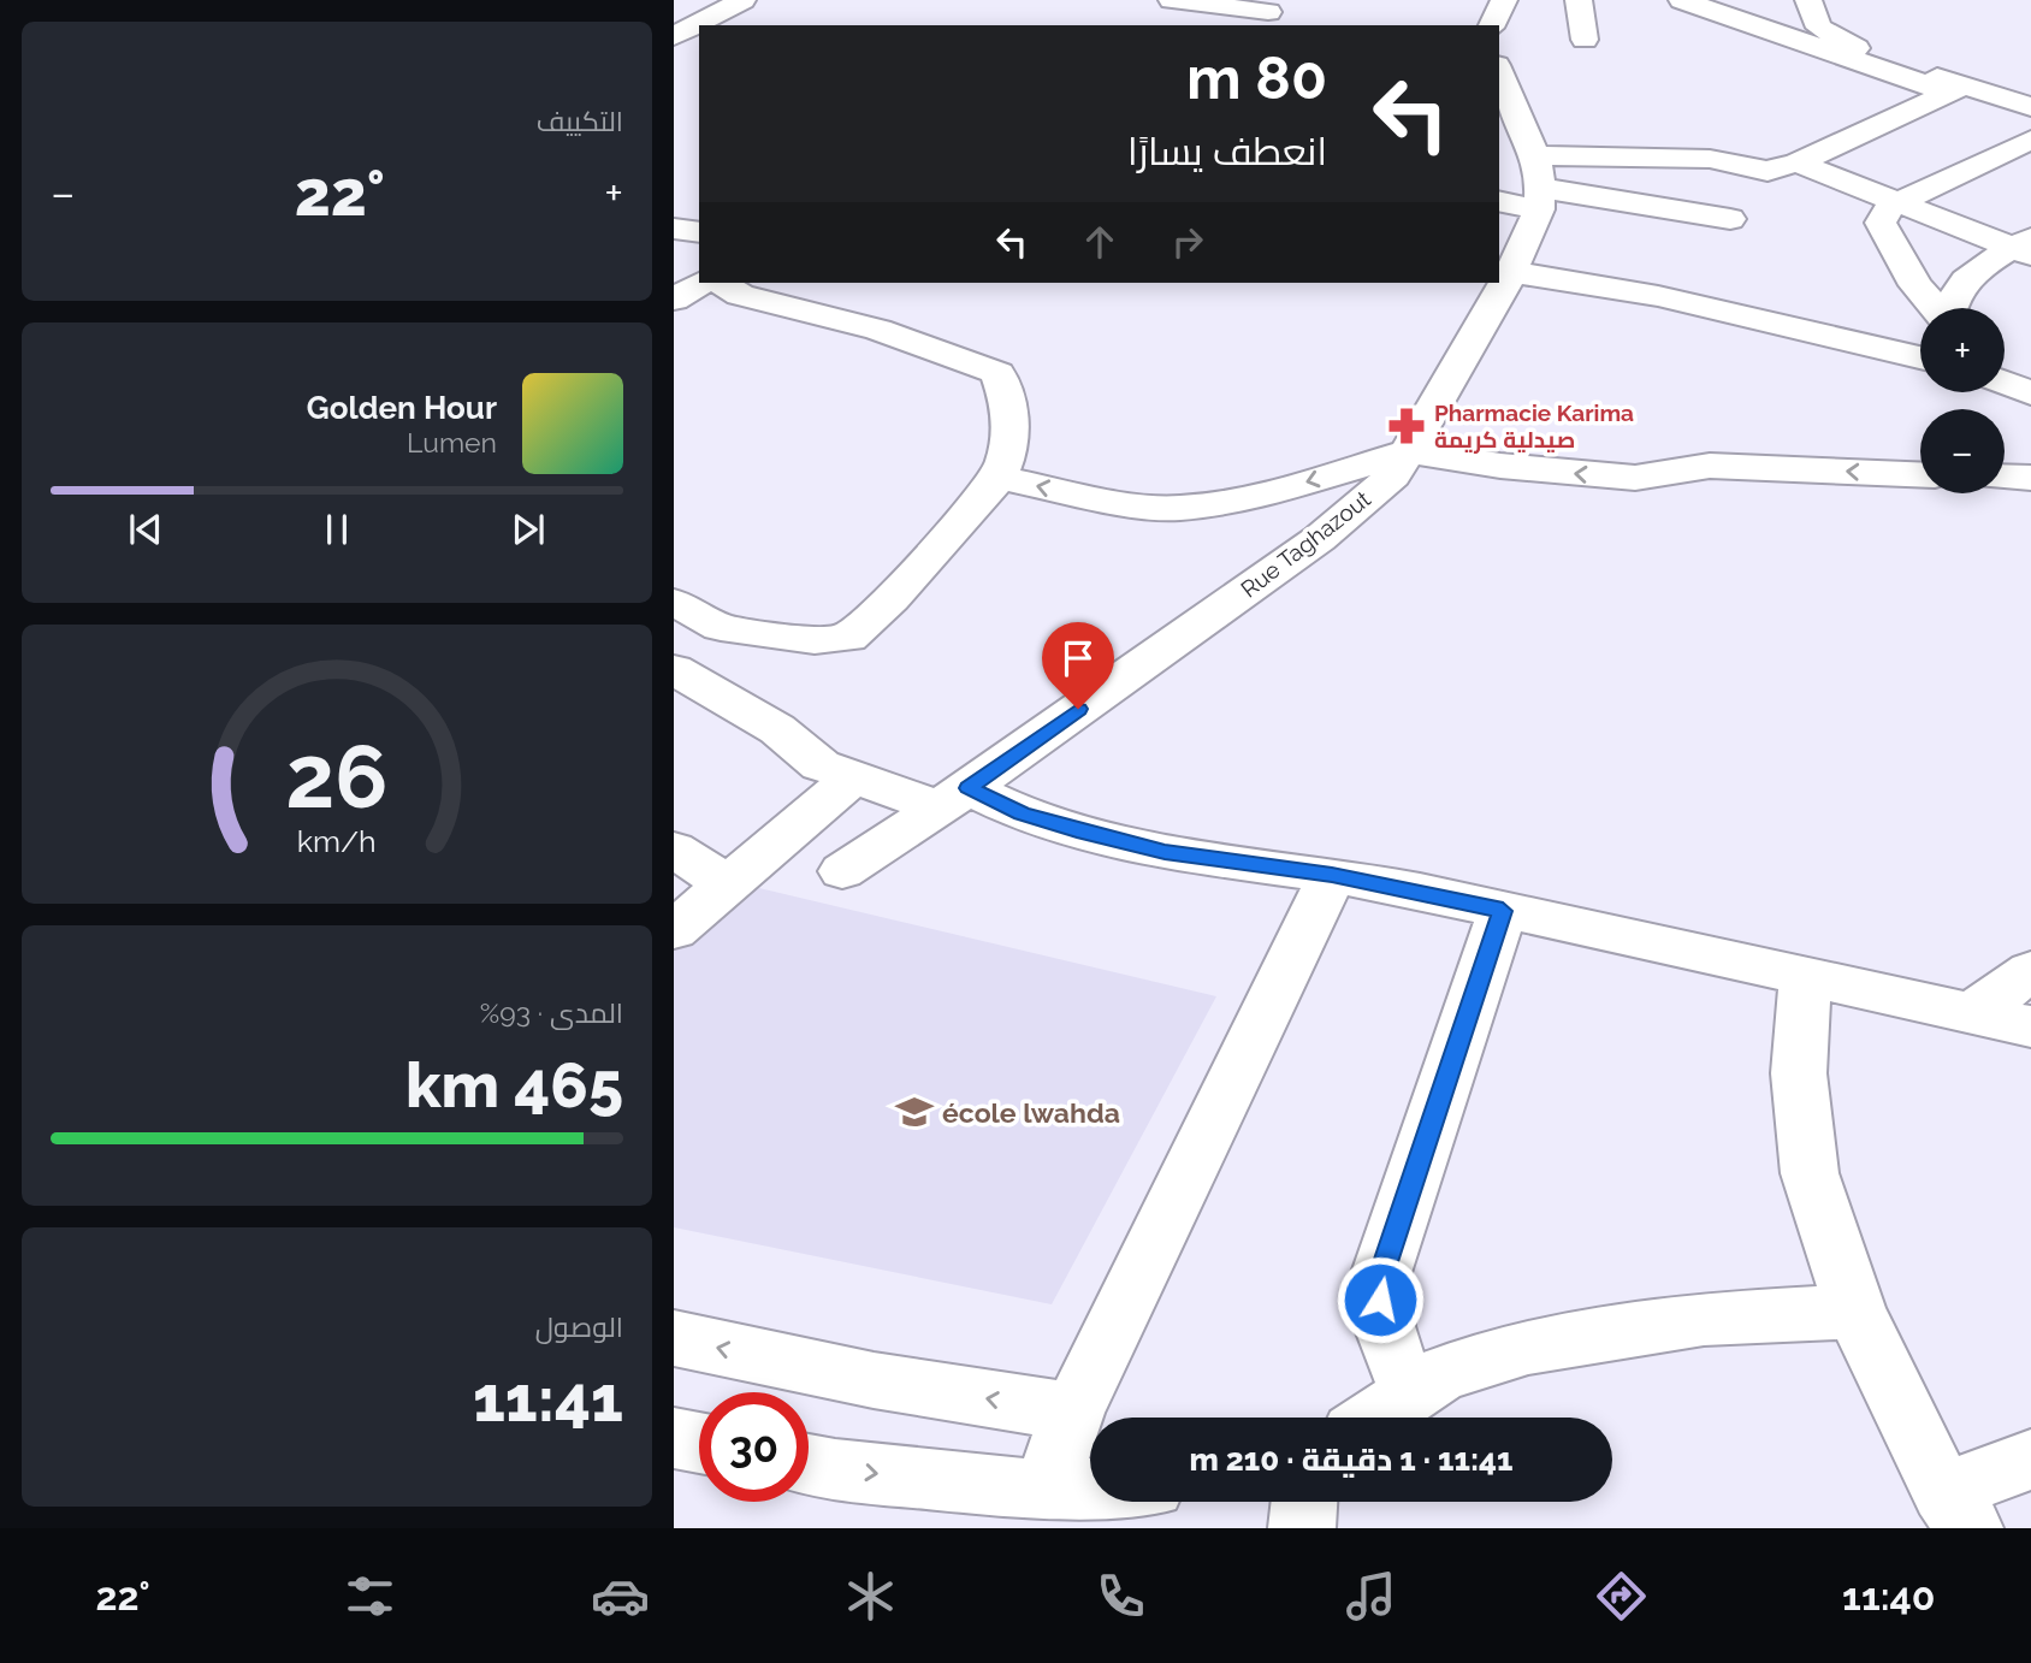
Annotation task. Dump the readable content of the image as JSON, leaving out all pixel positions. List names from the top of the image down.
{
  "streets": {
    "street": ["Rue Taghazout"]
  },
  "places": {
    "pharmacy": ["Pharmacie Karima صيدلية كريمة"],
    "school or university": ["école lwahda"]
  },
  "page": {
    "tile": [
      "التكييف",
      ["المدى · 93%", "465 km"],
      ["الوصول", "11:41"]
    ],
    "turn": ["80 m", "انعطف يسارًا"],
    "heat": ["−", "22°", "+"],
    "map_buttons": ["+", "−"],
    "song": ["Golden Hour", "Lumen"],
    "limit": "30",
    "trip": "11:41 · 1 دقيقة · 210 m",
    "tabs": ["11:40", "22°"],
    "gauge": ["26", "km/h"]
  }
}
